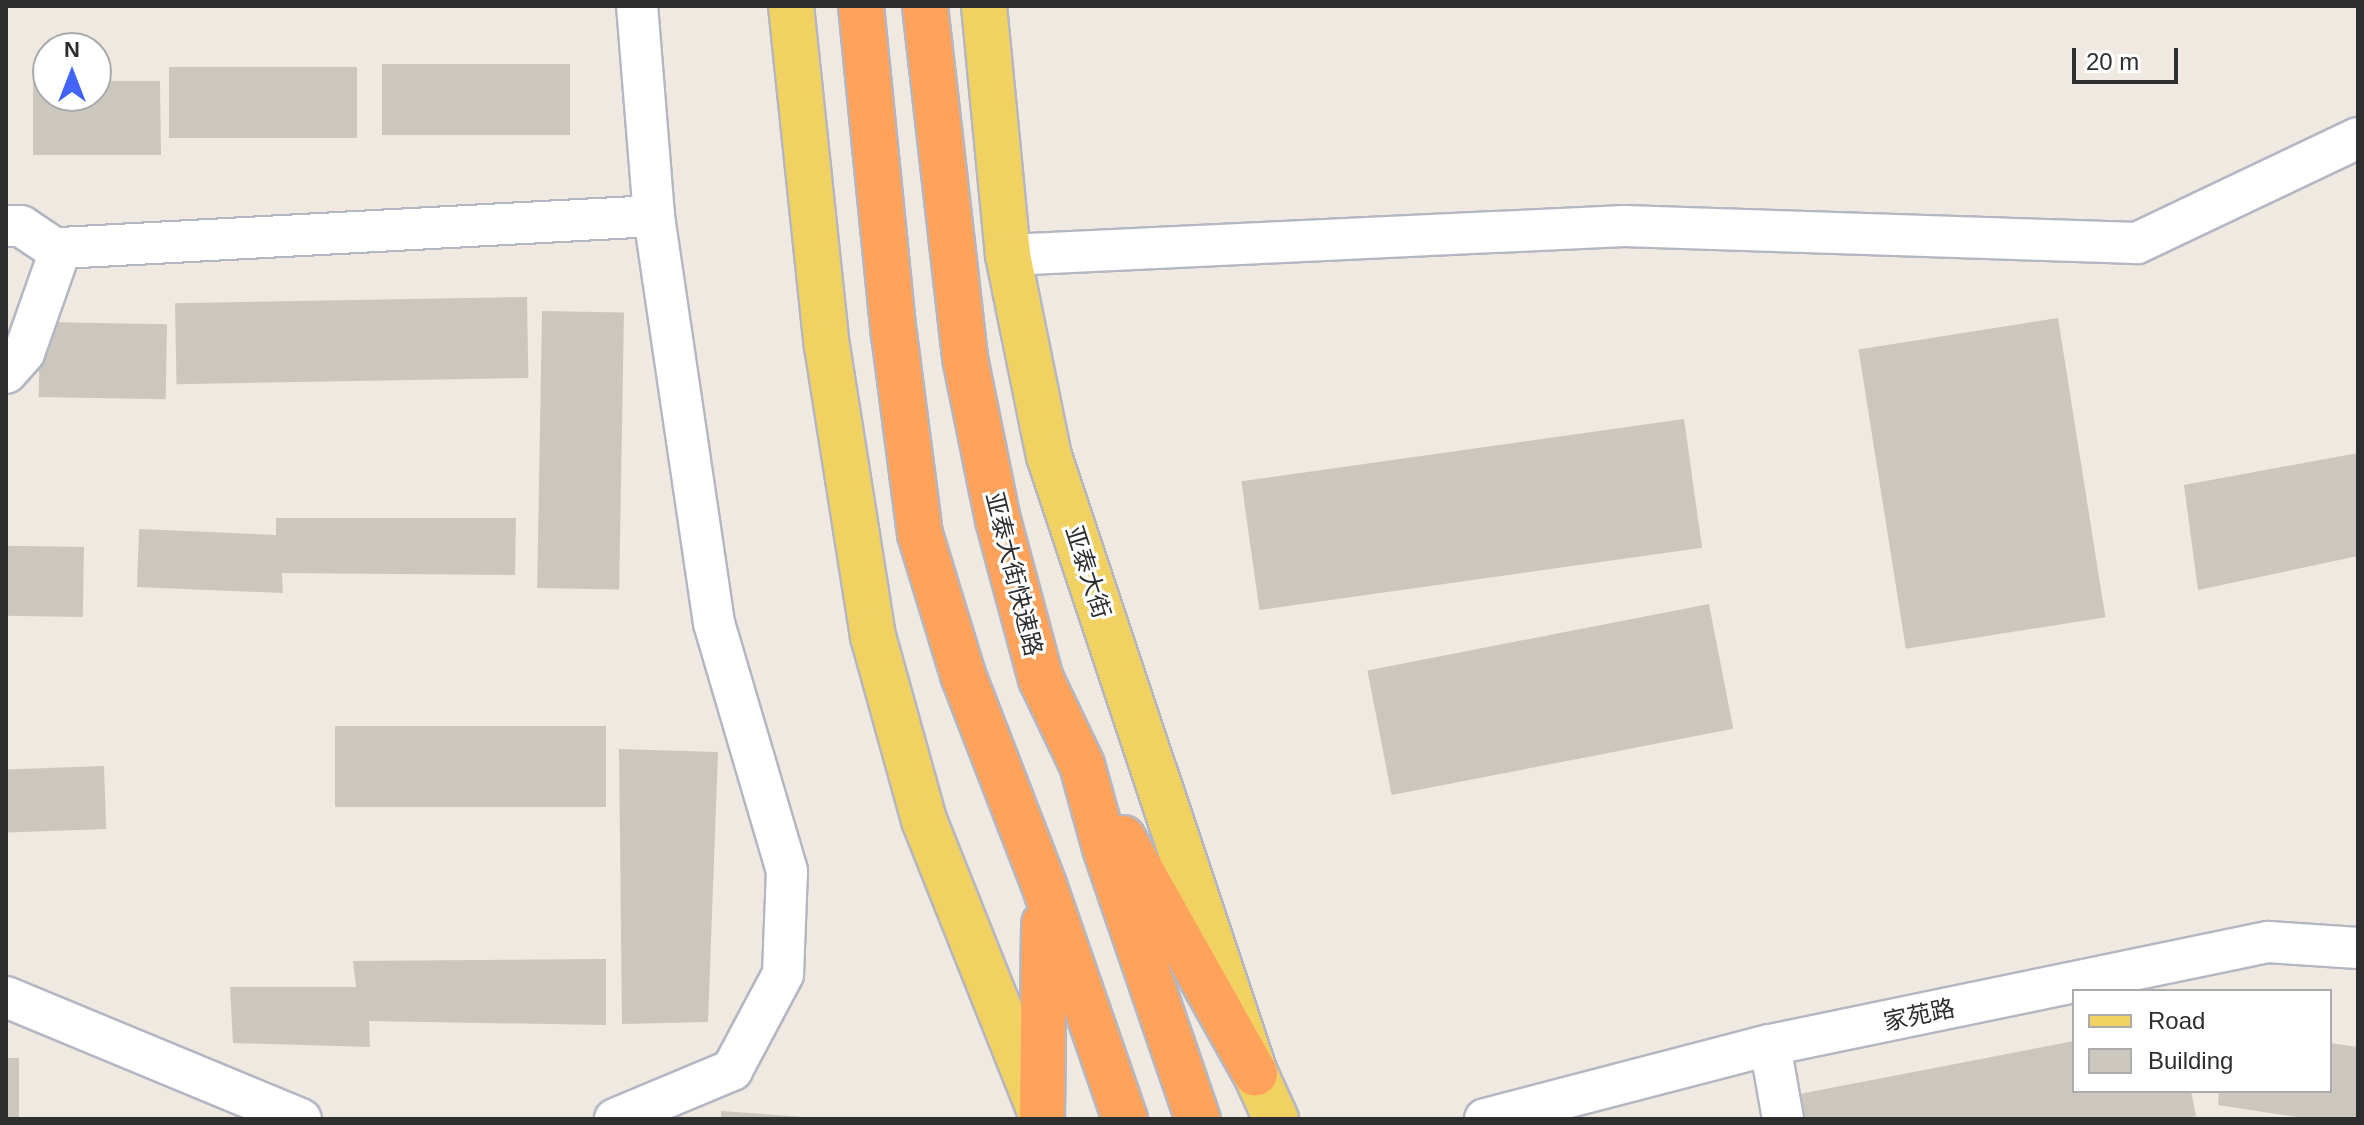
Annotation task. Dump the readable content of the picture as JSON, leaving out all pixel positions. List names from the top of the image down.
{
  "streets": {
    "highway": ["亚泰大街快速路"],
    "main road": ["亚泰大街"],
    "street": ["家苑路"]
  },
  "legend": ["Road", "Building"],
  "scale_bar": "20 m",
  "north": "top"
}
